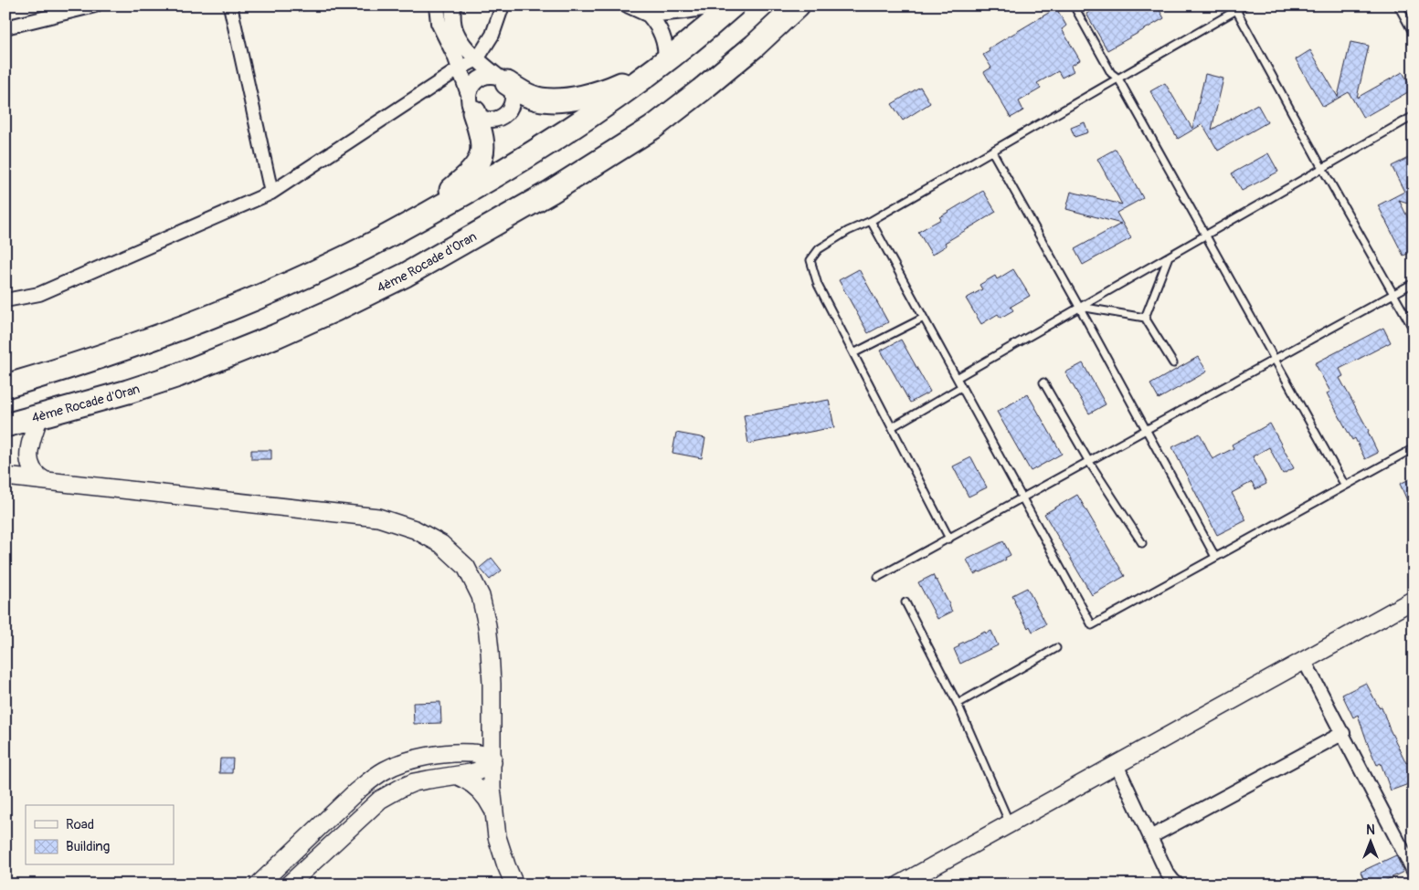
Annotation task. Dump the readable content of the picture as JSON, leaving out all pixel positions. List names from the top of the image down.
{
  "streets": {
    "highway": ["4ème Rocade d'Oran"]
  },
  "legend": ["Road", "Building"],
  "north": "top"
}
